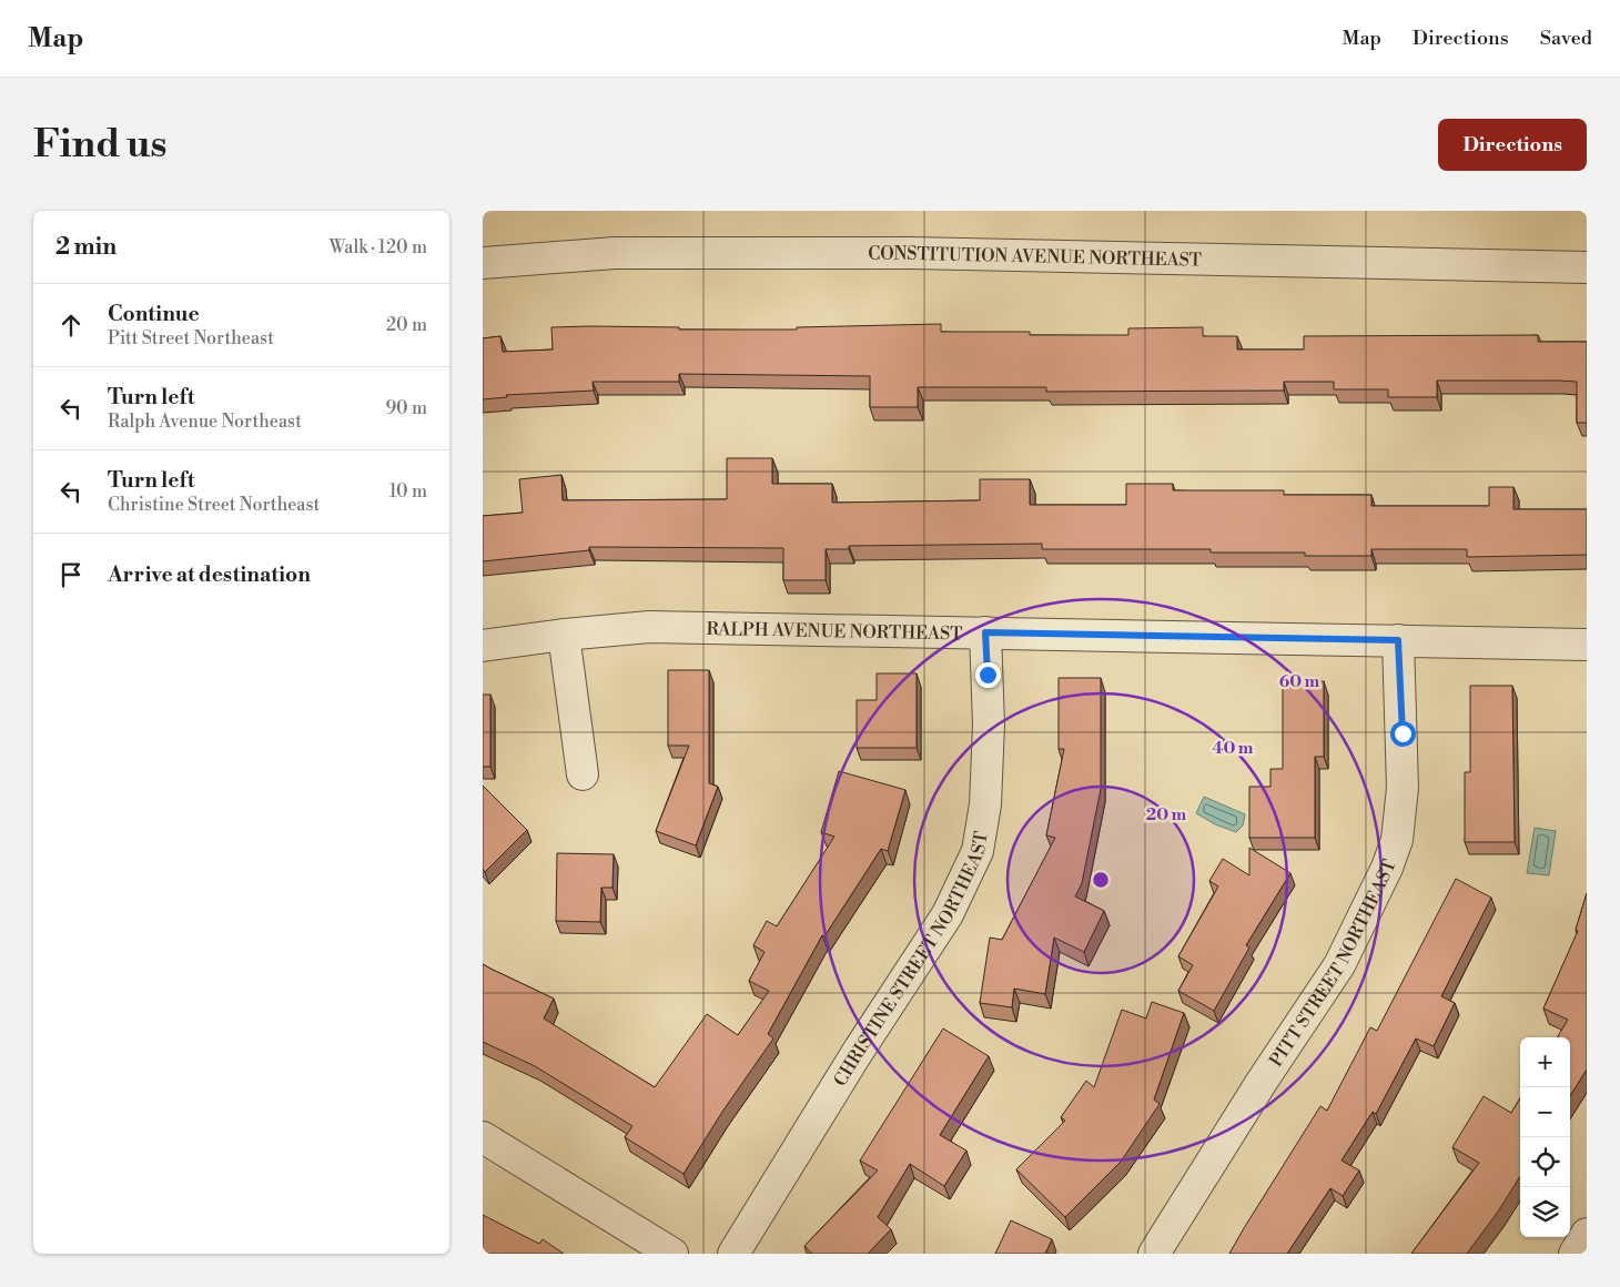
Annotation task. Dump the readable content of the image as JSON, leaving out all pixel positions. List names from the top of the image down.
{
  "streets": {
    "street": [
      "CONSTITUTION AVENUE NORTHEAST",
      "RALPH AVENUE NORTHEAST",
      "CHRISTINE STREET NORTHEAST",
      "PITT STREET NORTHEAST"
    ]
  },
  "crossings": [
    ["RALPH AVENUE NORTHEAST", "CHRISTINE STREET NORTHEAST"],
    ["RALPH AVENUE NORTHEAST", "PITT STREET NORTHEAST"]
  ],
  "page": {
    "header": "Map",
    "nav": ["Map", "Directions", "Saved"],
    "buttons": "Directions",
    "title": "Find us",
    "heading": ["2 min", "Walk · 120 m"],
    "list": [
      ["Continue", "Pitt Street Northeast", "20 m"],
      ["Turn left", "Ralph Avenue Northeast", "90 m"],
      ["Turn left", "Christine Street Northeast", "10 m"],
      "Arrive at destination"
    ],
    "map_buttons": ["+", "−"]
  },
  "rings": ["60 m", "40 m", "20 m"]
}
